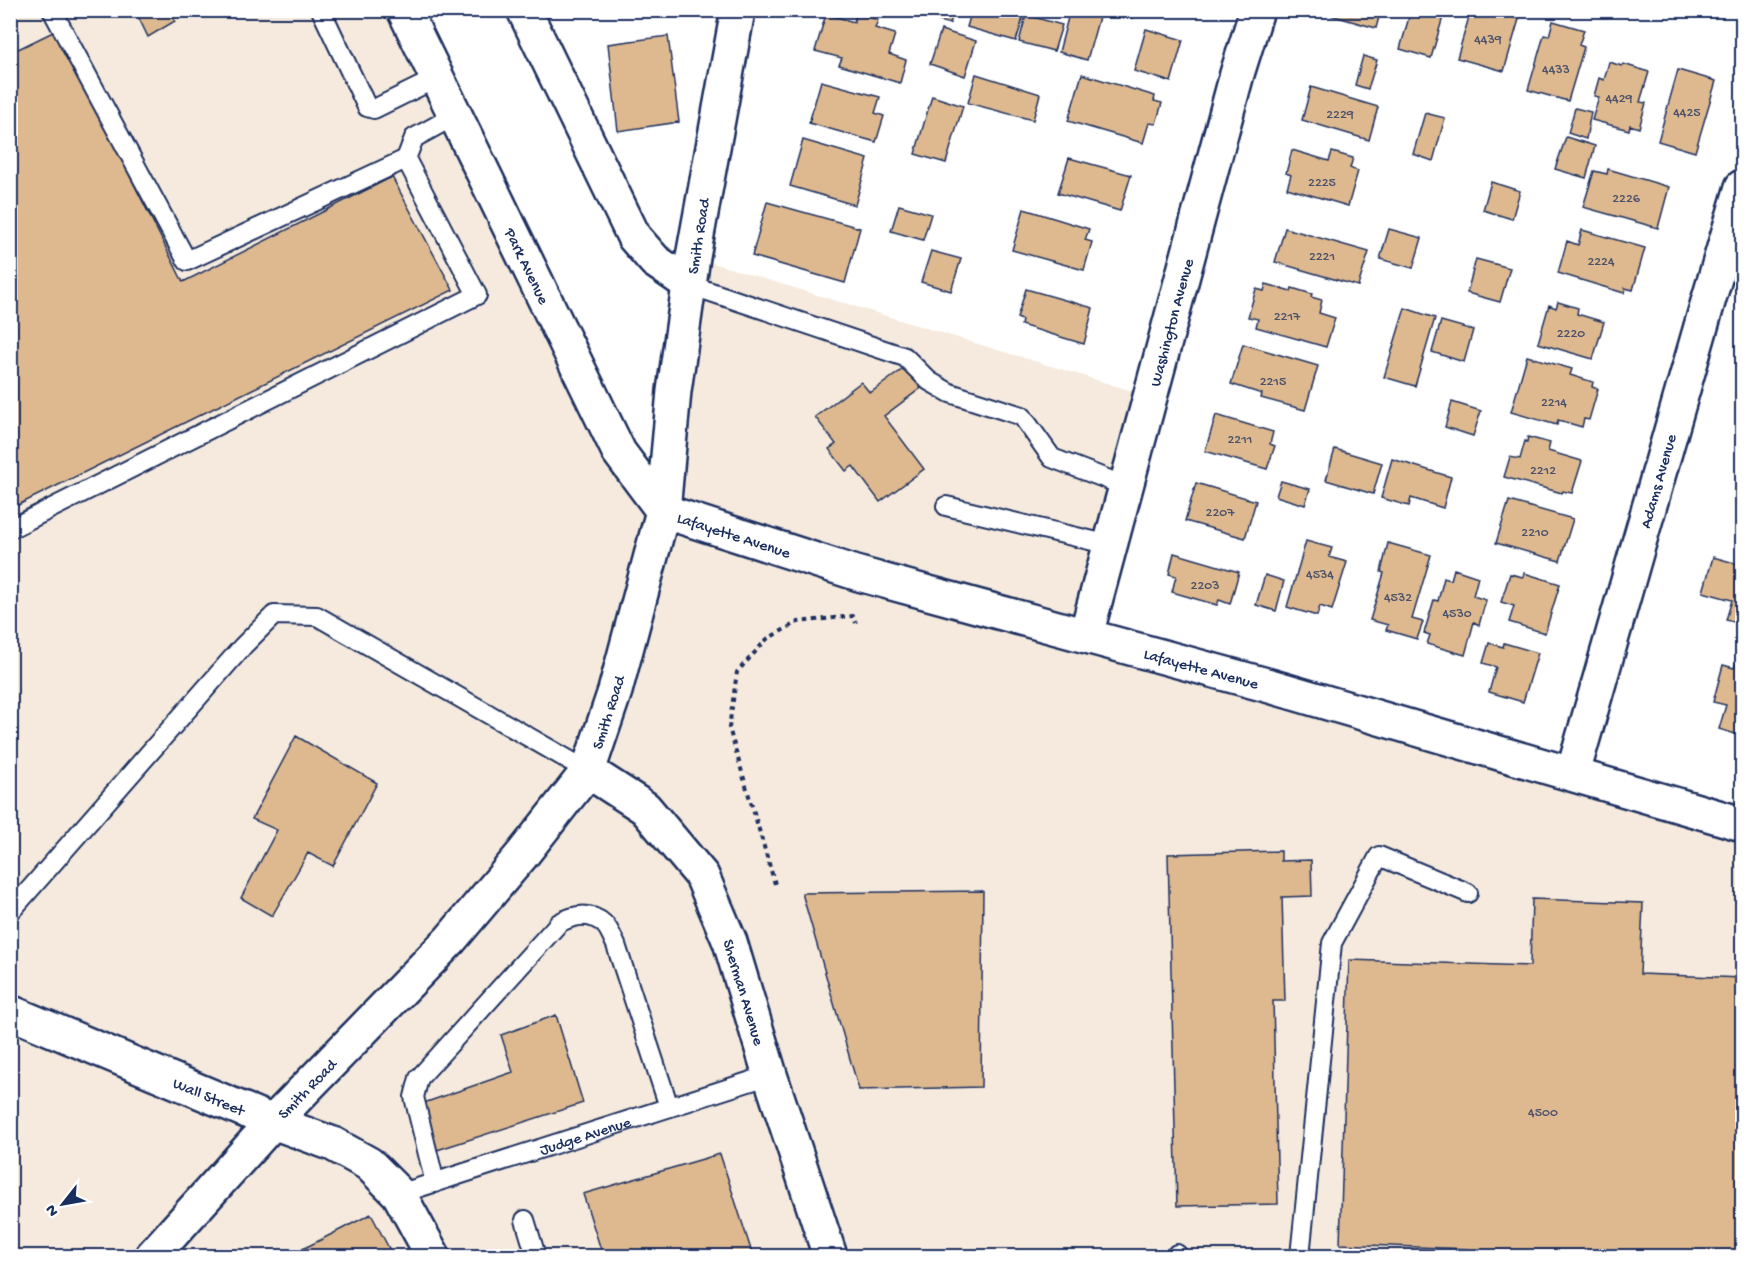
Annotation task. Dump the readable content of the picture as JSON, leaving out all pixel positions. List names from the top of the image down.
{
  "streets": {
    "street": [
      "Smith Road",
      "Park Avenue",
      "Washington Avenue",
      "Adams Avenue",
      "Lafayette Avenue",
      "Sherman Avenue",
      "Wall Street"
    ],
    "lane": ["Judge Avenue"]
  },
  "crossings": [
    ["Smith Road", "Park Avenue"],
    ["Smith Road", "Lafayette Avenue"],
    ["Smith Road", "Sherman Avenue"],
    ["Smith Road", "Wall Street"],
    ["Park Avenue", "Lafayette Avenue"],
    ["Washington Avenue", "Lafayette Avenue"],
    ["Adams Avenue", "Lafayette Avenue"],
    ["Sherman Avenue", "Judge Avenue"],
    ["Wall Street", "Judge Avenue"]
  ],
  "house_numbers": [
    "4439",
    "4433",
    "4429",
    "4425",
    "2229",
    "2225",
    "2226",
    "2221",
    "2224",
    "2217",
    "2220",
    "2215",
    "2214",
    "2211",
    "2212",
    "2207",
    "2210",
    "4534",
    "2203",
    "4532",
    "4530",
    "4500"
  ],
  "north": "bottom left"
}
